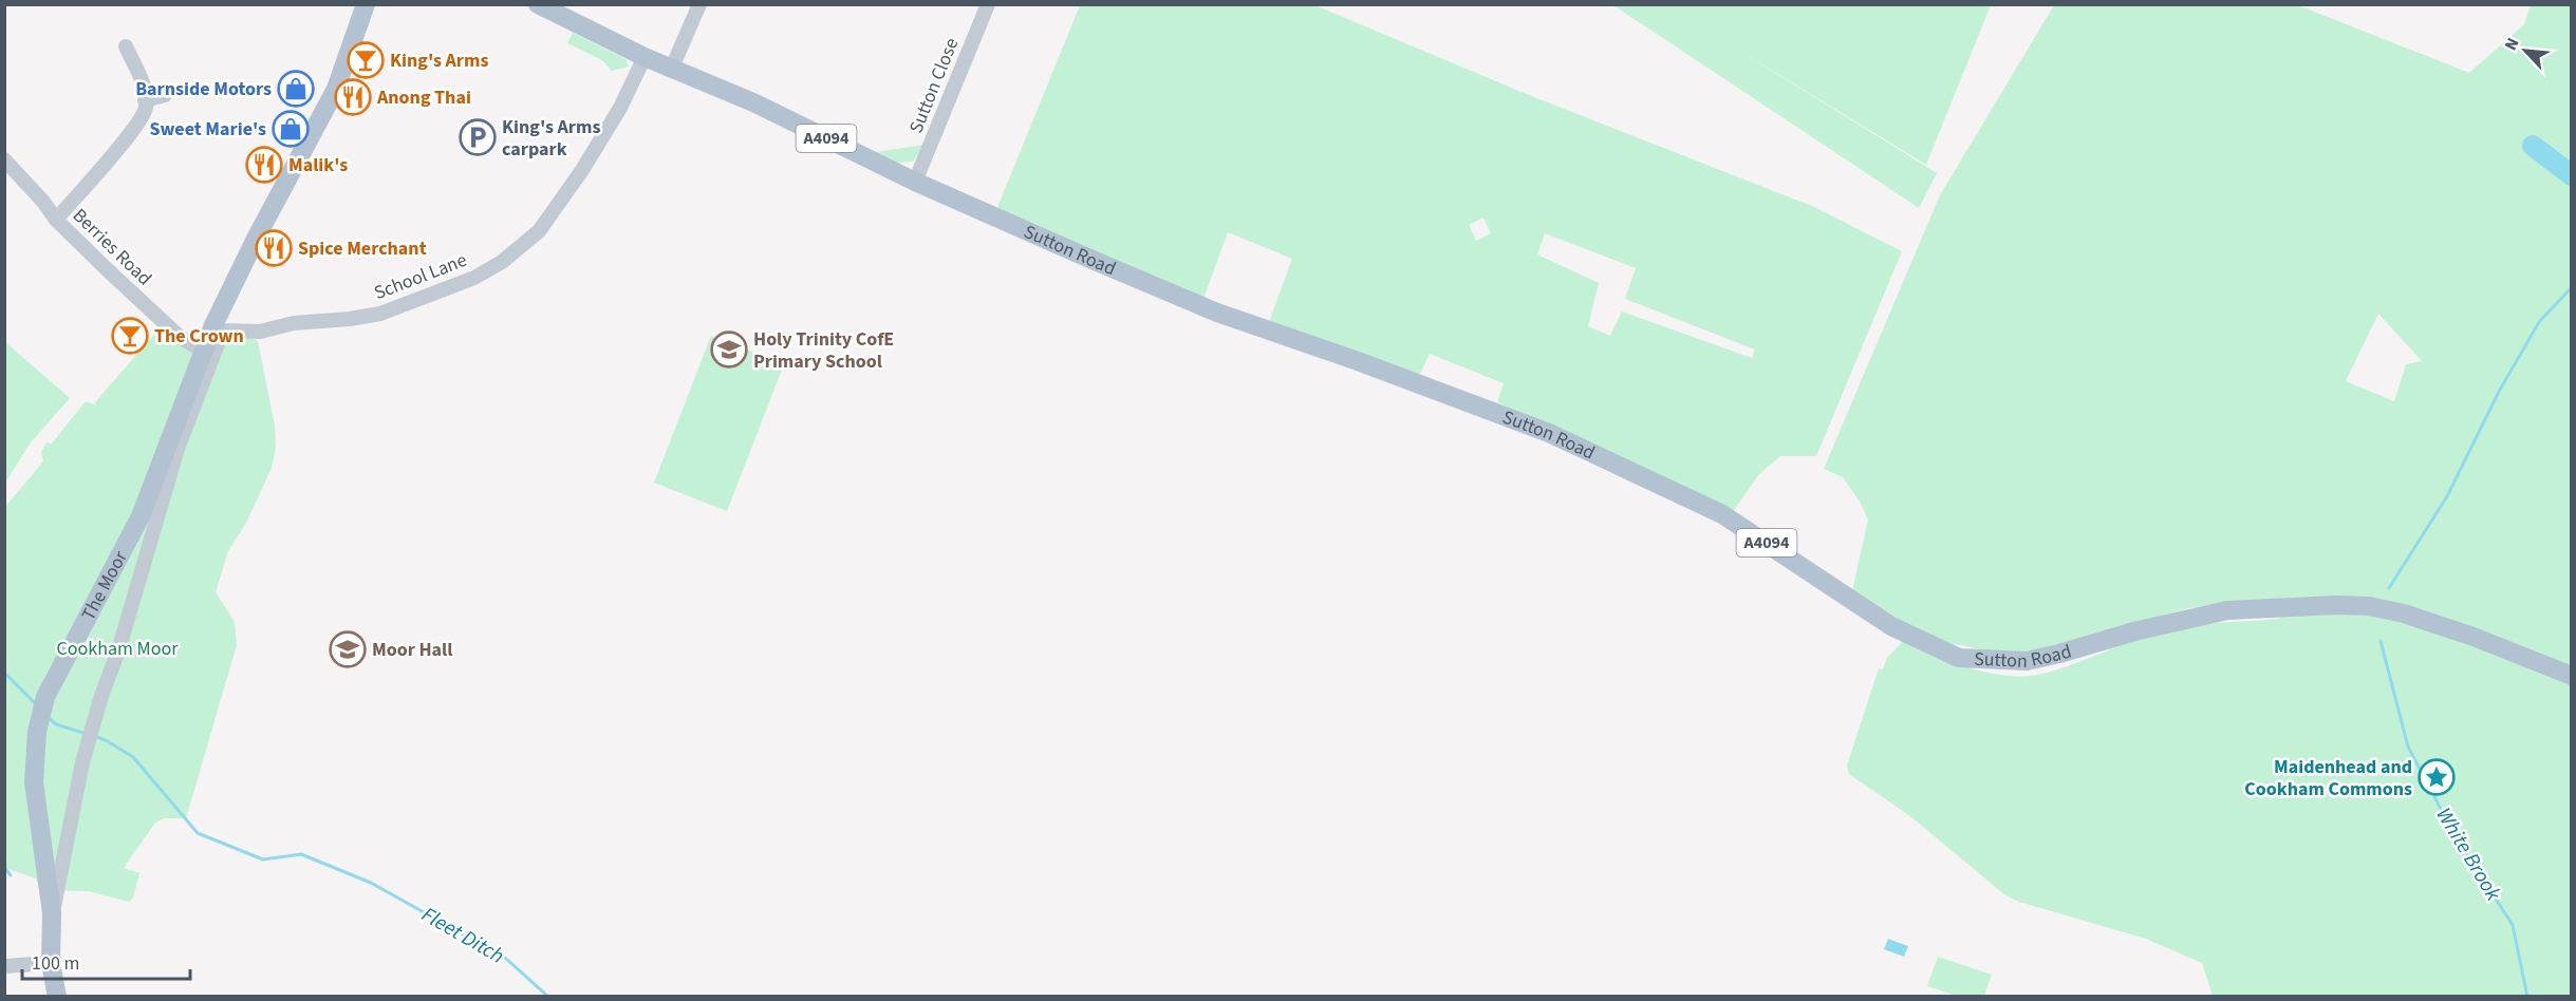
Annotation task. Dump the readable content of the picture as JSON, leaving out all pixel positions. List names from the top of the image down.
{
  "streets": {
    "main road": ["A4094", "Sutton Road", "The Moor"],
    "street": ["Sutton Close", "Berries Road", "School Lane"]
  },
  "crossings": [
    ["Sutton Close", "Sutton Road"],
    ["Berries Road", "The Moor"],
    ["Sutton Road", "School Lane"],
    ["School Lane", "The Moor"]
  ],
  "water": ["White Brook", "Fleet Ditch"],
  "parks": ["Cookham Moor"],
  "places": {
    "bar": ["King's Arms", "The Crown"],
    "shop": ["Barnside Motors", "Sweet Marie's"],
    "restaurant": ["Anong Thai", "Malik's", "Spice Merchant"],
    "parking": ["King's Arms carpark"],
    "school or university": ["Holy Trinity CofE Primary School", "Moor Hall"],
    "place": ["Maidenhead and Cookham Commons"]
  },
  "scale_bar": "100 m",
  "north": "top left"
}
